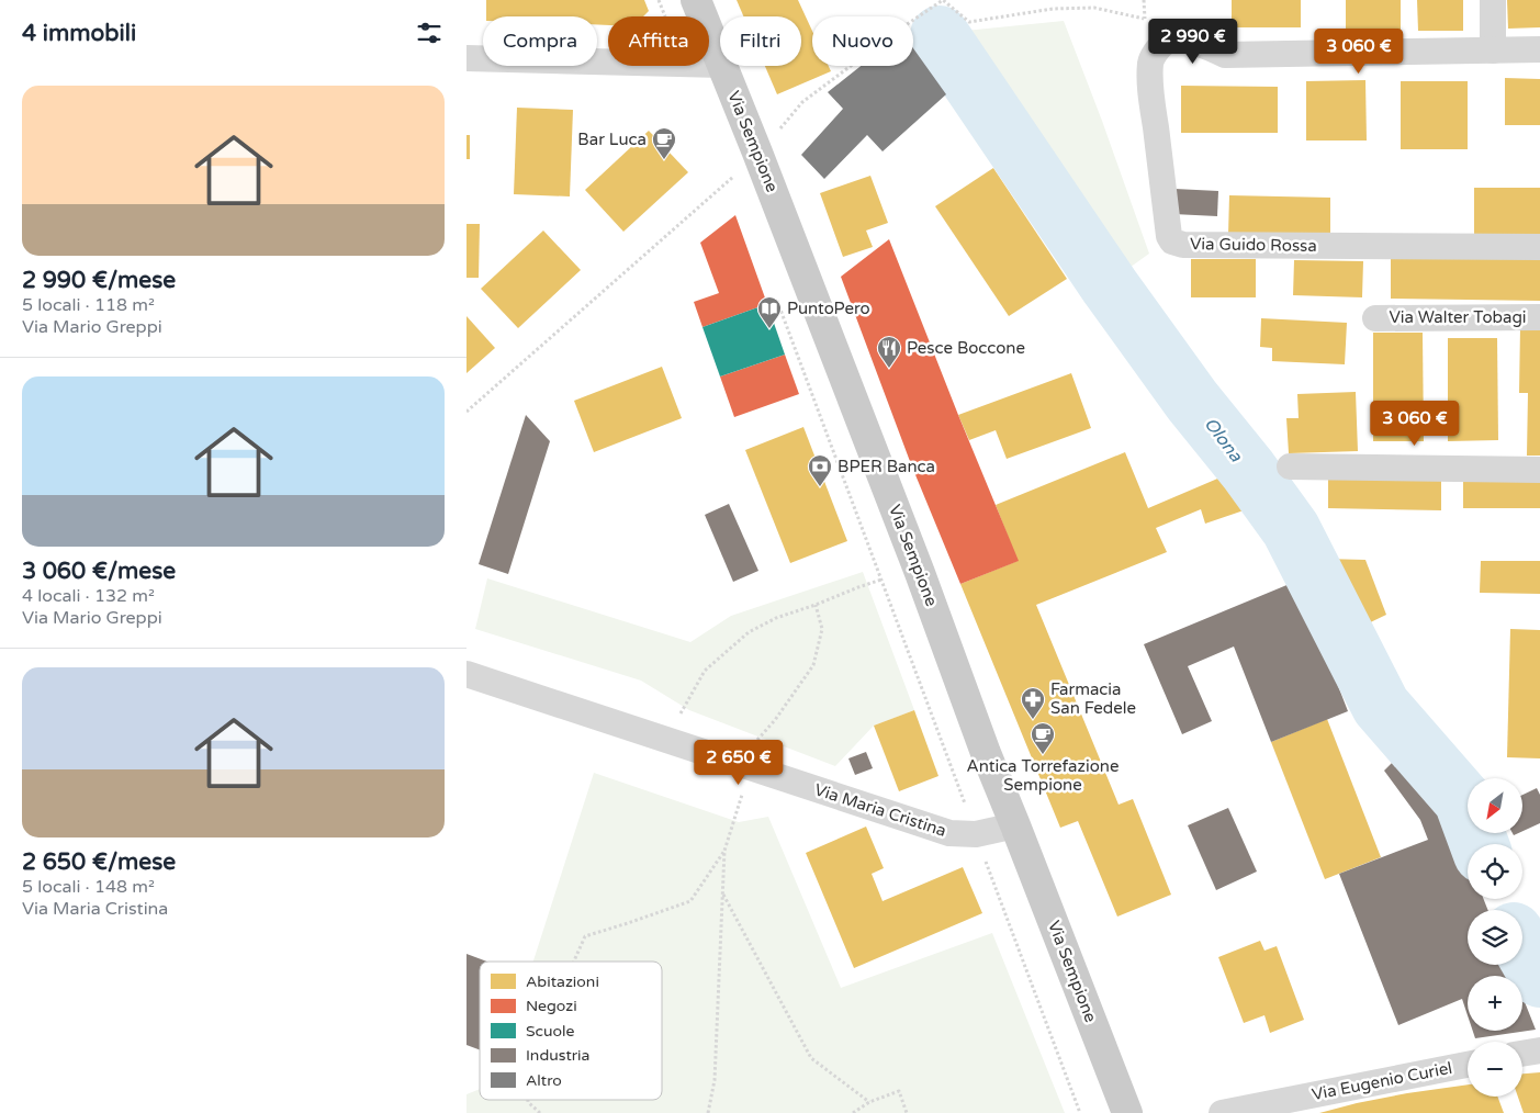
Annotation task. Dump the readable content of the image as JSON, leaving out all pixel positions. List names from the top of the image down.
{
  "streets": {
    "main road": ["Via Sempione"],
    "street": [
      "Via Guido Rossa",
      "Via Walter Tobagi",
      "Via Maria Cristina",
      "Via Eugenio Curiel"
    ]
  },
  "crossings": [
    ["Via Sempione", "Via Maria Cristina"]
  ],
  "water": ["Olona"],
  "places": {
    "cafe": ["Bar Luca", "Antica Torrefazione Sempione"],
    "library": ["PuntoPero"],
    "restaurant": ["Pesce Boccone"],
    "bank": ["BPER Banca"],
    "pharmacy": ["Farmacia San Fedele"]
  },
  "legend": [
    "Abitazioni",
    "Negozi",
    "Scuole",
    "Industria",
    "Altro"
  ],
  "north": "bottom left",
  "page": {
    "heading": "4 immobili",
    "chip": [
      "Compra",
      "Affitta",
      "Filtri",
      "Nuovo"
    ],
    "price": [
      "2 990 €",
      "3 060 €",
      "3 060 €",
      "2 650 €"
    ],
    "list": [
      {
        "name": "2 990 €/mese",
        "note": "5 locali · 118 m² · Via Mario Greppi"
      },
      {
        "name": "3 060 €/mese",
        "note": "4 locali · 132 m² · Via Mario Greppi"
      },
      {
        "name": "2 650 €/mese",
        "note": "5 locali · 148 m² · Via Maria Cristina"
      }
    ],
    "map_buttons": ["+", "−"]
  }
}
